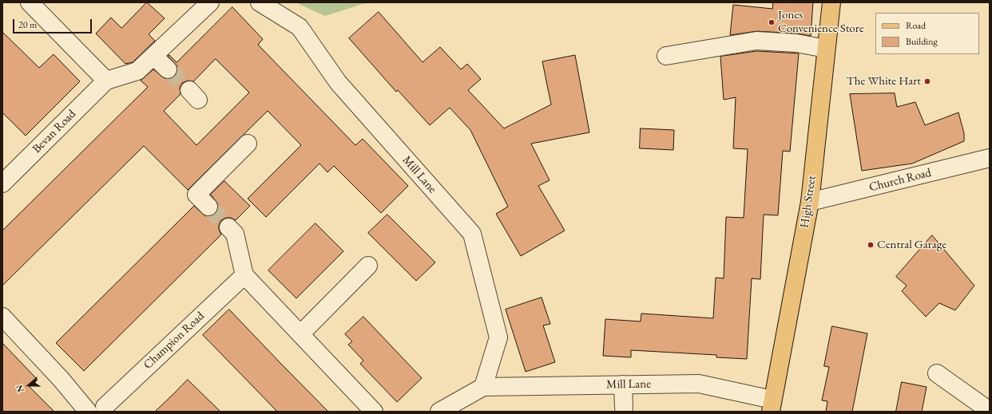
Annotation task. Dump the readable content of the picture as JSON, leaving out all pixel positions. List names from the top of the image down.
{
  "streets": {
    "main road": ["High Street"],
    "street": [
      "Bevan Road",
      "Mill Lane",
      "Church Road",
      "Champion Road"
    ]
  },
  "crossings": [
    ["Mill Lane", "High Street"],
    ["Church Road", "High Street"]
  ],
  "places": ["Jones Convenience Store", "The White Hart", "Central Garage"],
  "legend": ["Road", "Building"],
  "scale_bar": "20 m",
  "north": "left"
}
